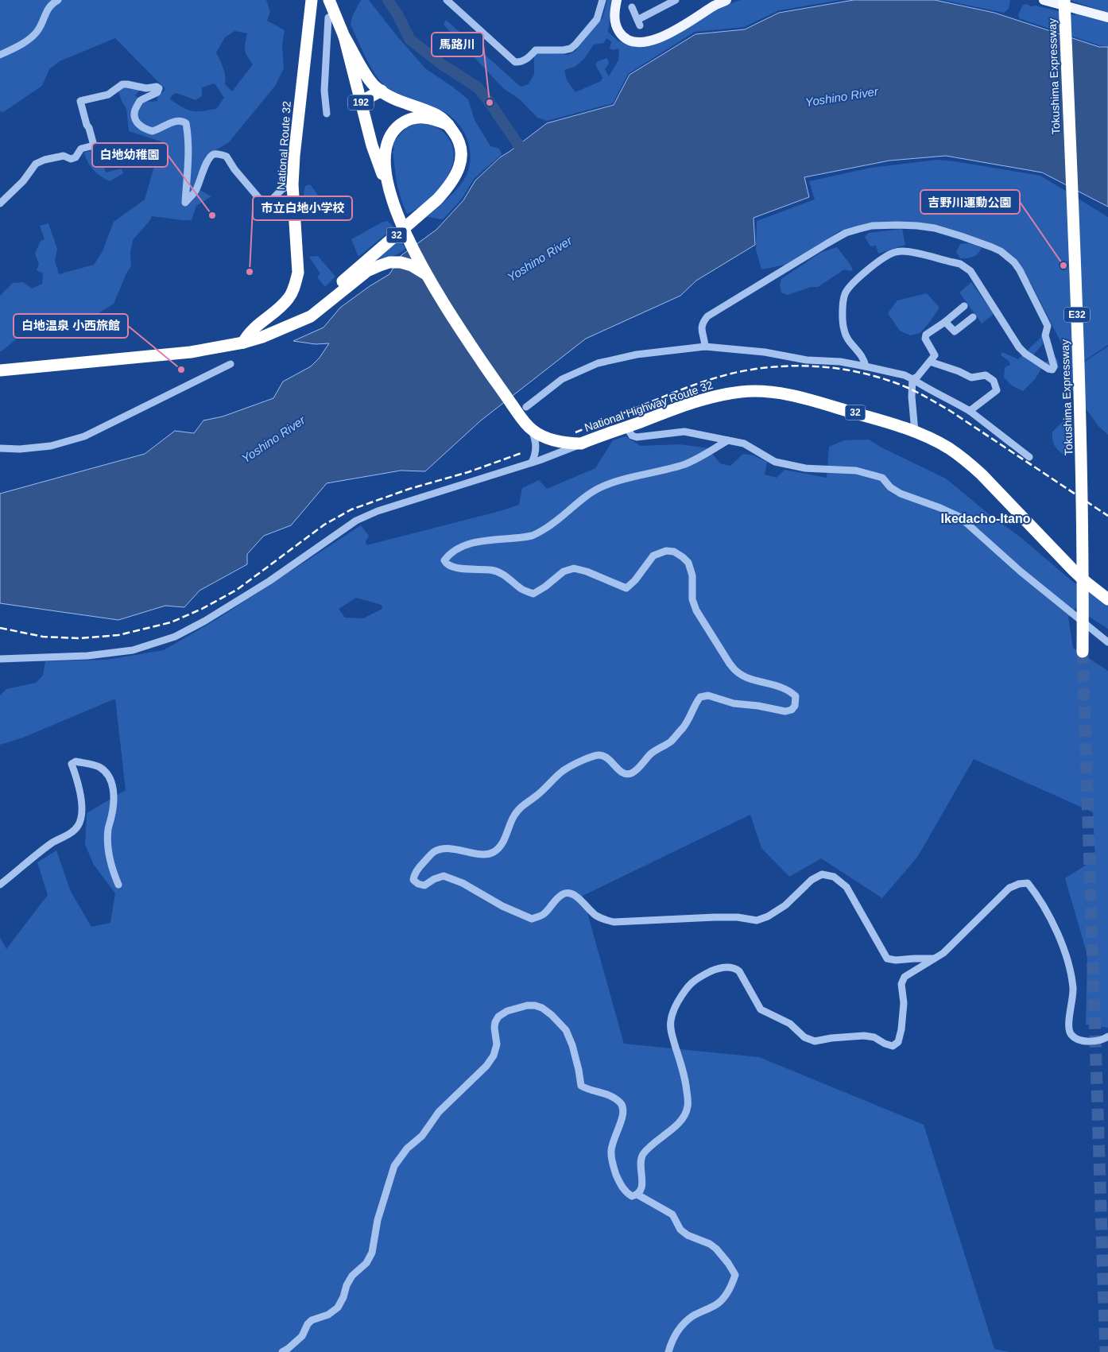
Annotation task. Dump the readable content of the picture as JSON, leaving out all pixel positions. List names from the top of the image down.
{
  "streets": {
    "highway": [
      "Tokushima Expressway",
      "192",
      "National Route 32",
      "32",
      "E32",
      "National Highway Route 32"
    ]
  },
  "crossings": [
    ["192", "National Highway Route 32"],
    ["National Route 32", "National Highway Route 32"]
  ],
  "districts": ["Ikedacho-Itano"],
  "water": ["Yoshino River"],
  "places": [
    "馬路川",
    "白地幼稚園",
    "吉野川運動公園",
    "市立白地小学校",
    "白地温泉 小西旅館"
  ]
}
